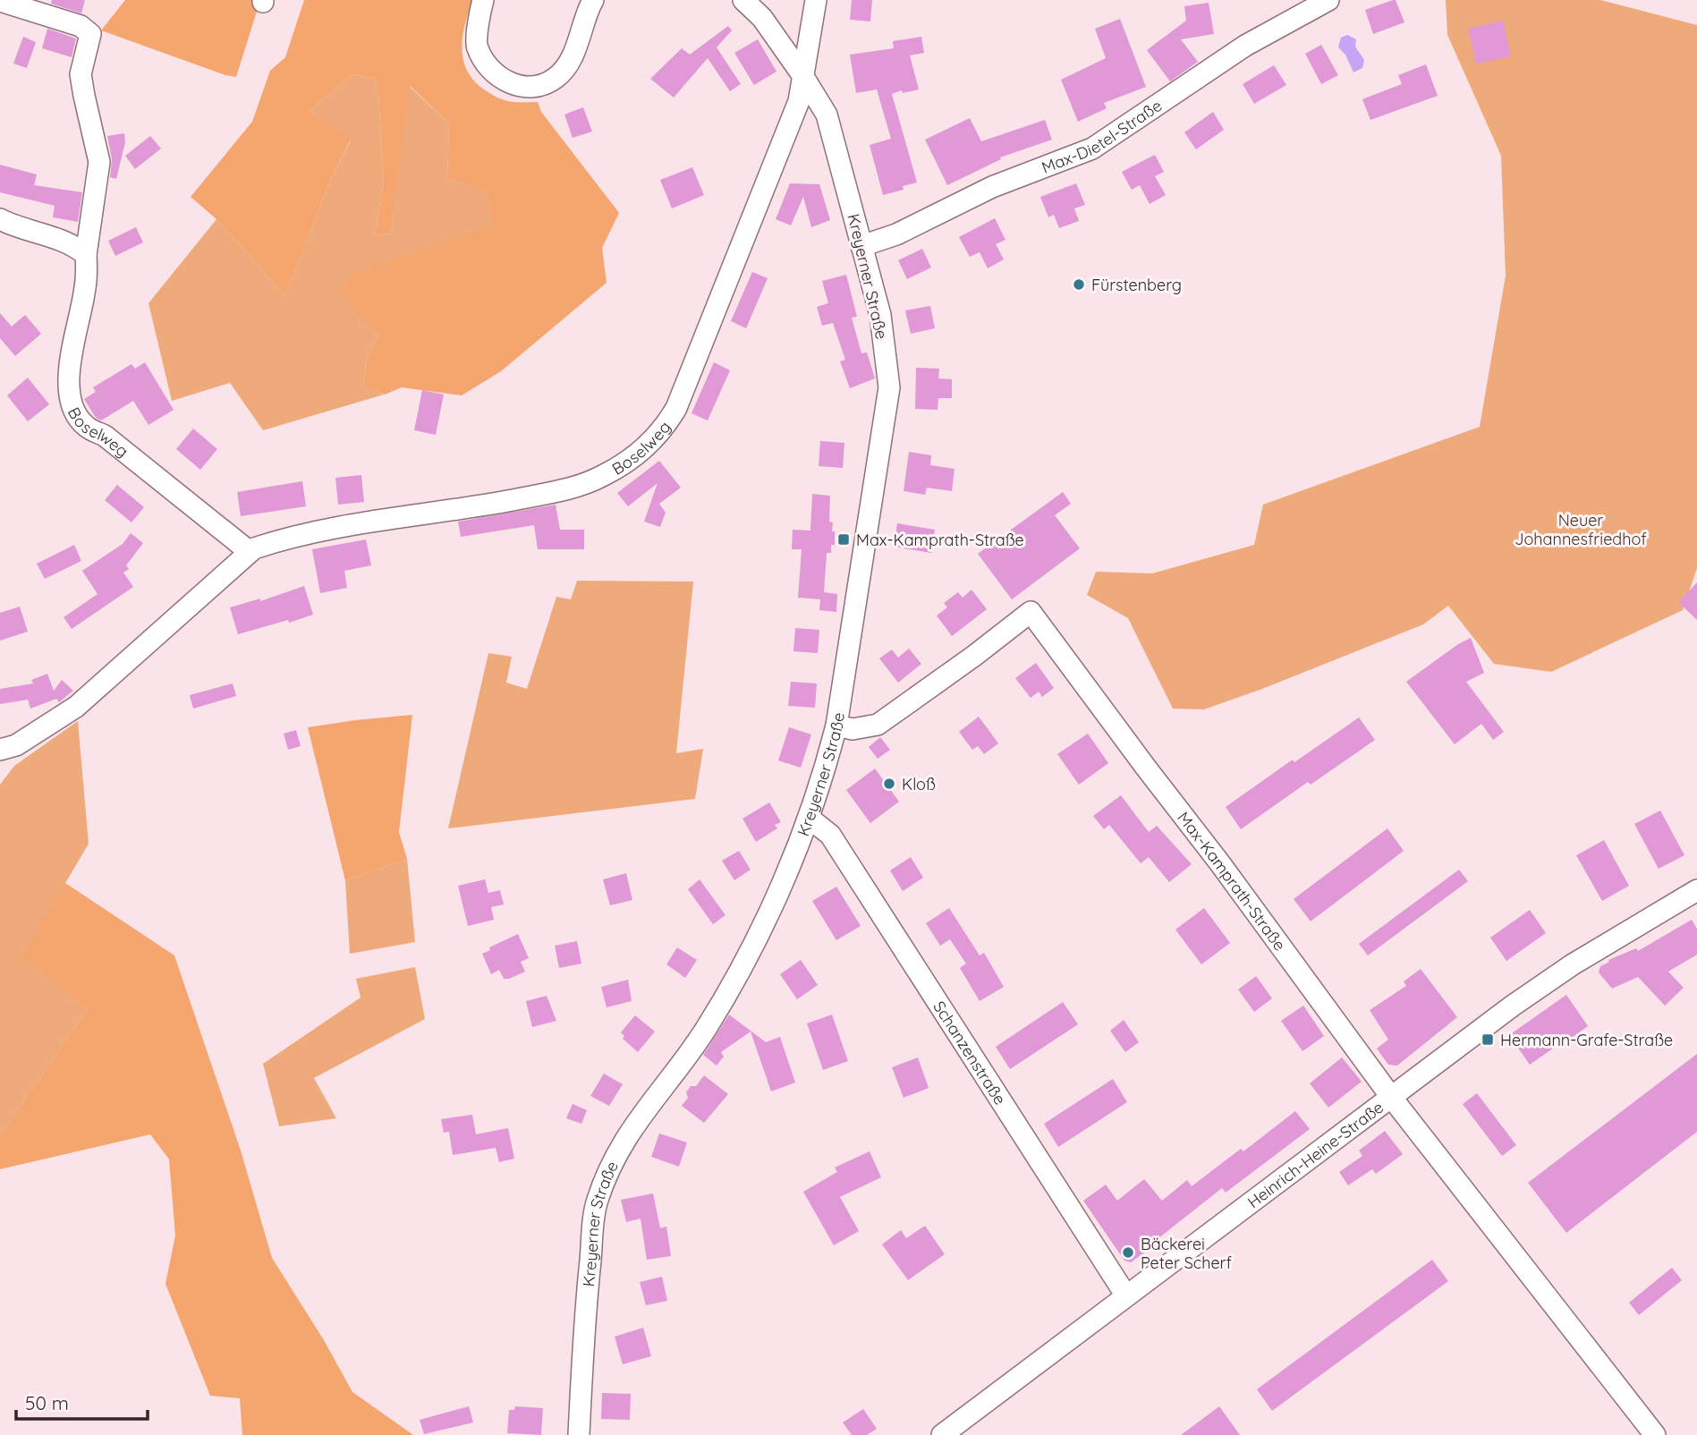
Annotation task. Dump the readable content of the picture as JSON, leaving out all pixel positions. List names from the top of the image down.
{
  "streets": {
    "street": [
      "Max-Dietel-Straße",
      "Kreyerner Straße",
      "Boselweg",
      "Max-Kamprath-Straße",
      "Schanzenstraße",
      "Heinrich-Heine-Straße"
    ]
  },
  "crossings": [
    ["Max-Dietel-Straße", "Kreyerner Straße"],
    ["Kreyerner Straße", "Boselweg"],
    ["Kreyerner Straße", "Max-Kamprath-Straße"],
    ["Kreyerner Straße", "Schanzenstraße"],
    ["Max-Kamprath-Straße", "Heinrich-Heine-Straße"],
    ["Schanzenstraße", "Heinrich-Heine-Straße"]
  ],
  "parks": ["Neuer Johannesfriedhof"],
  "places": {
    "other": ["Fürstenberg", "Kloß", "Bäckerei Peter Scherf"],
    "transit": ["Max-Kamprath-Straße", "Hermann-Grafe-Straße"]
  },
  "scale_bar": "50 m"
}
